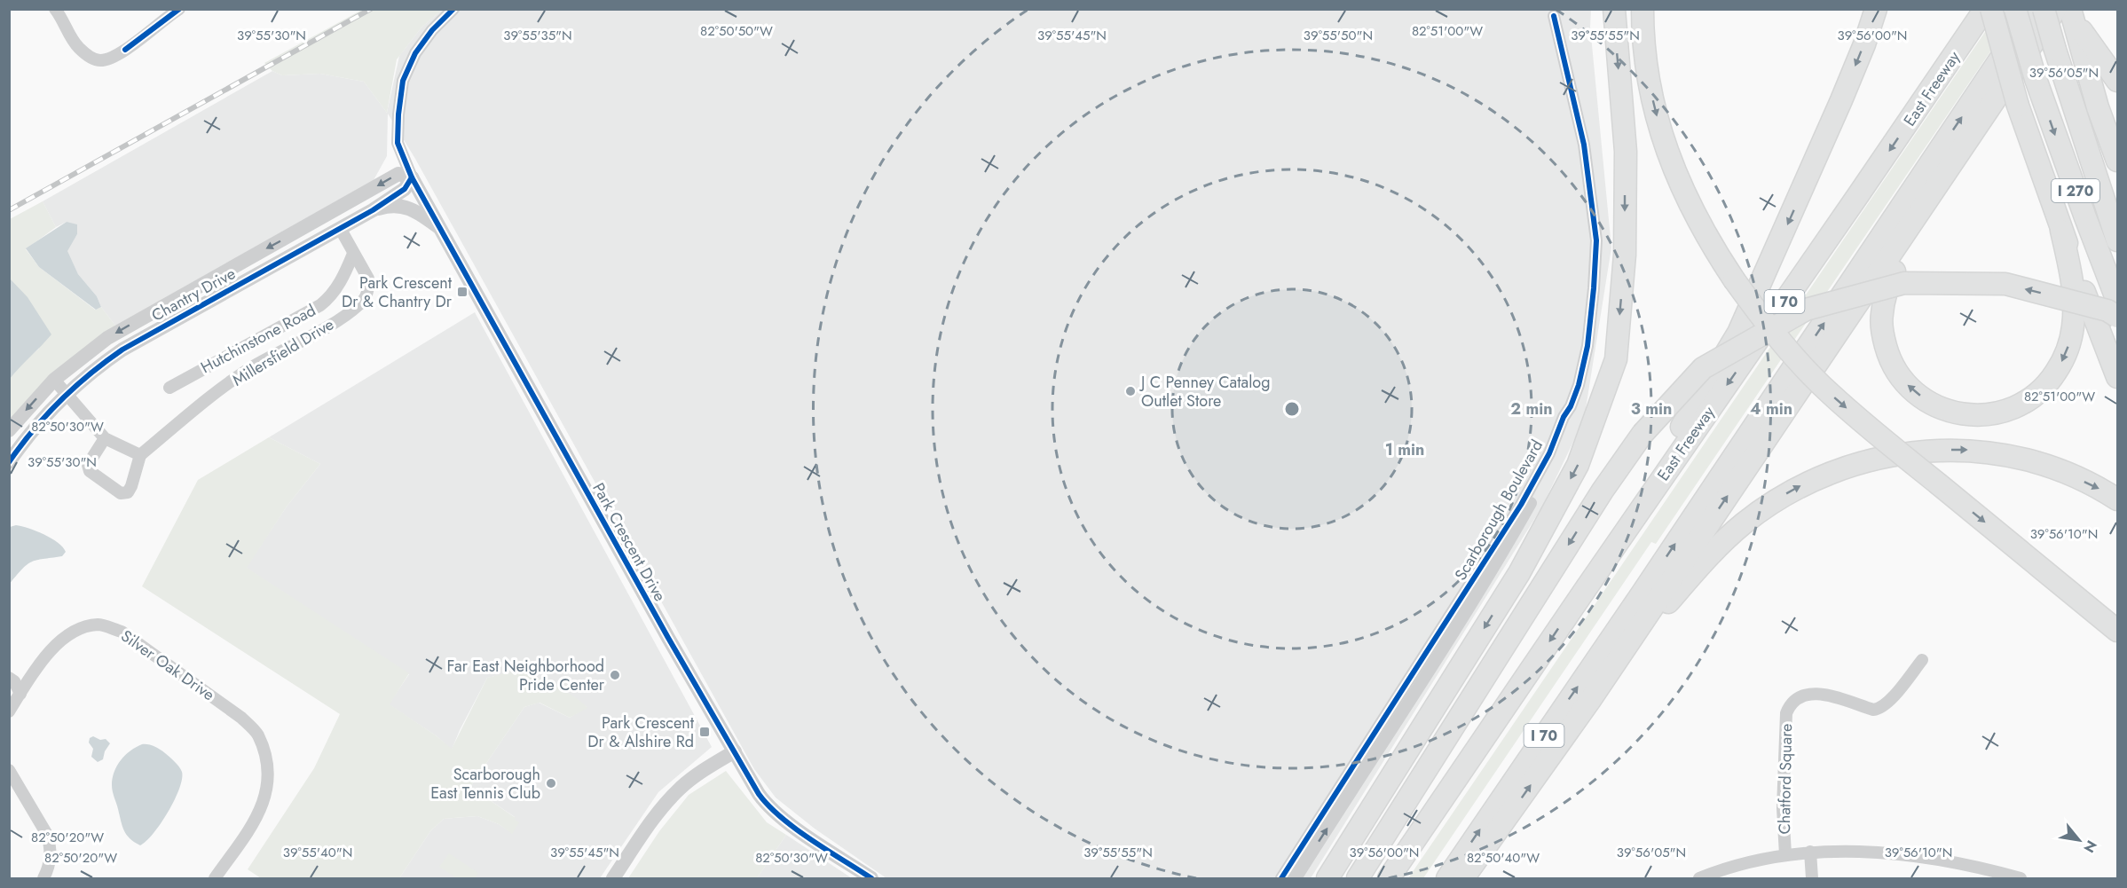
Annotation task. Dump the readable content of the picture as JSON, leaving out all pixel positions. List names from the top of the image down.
{
  "streets": {
    "highway": ["East Freeway", "I 270", "I 70"],
    "street": [
      "Chantry Drive",
      "Hutchinstone Road",
      "Millersfield Drive",
      "Scarborough Boulevard",
      "Park Crescent Drive",
      "Silver Oak Drive",
      "Chatford Square"
    ]
  },
  "crossings": [
    ["Chantry Drive", "Millersfield Drive"],
    ["Chantry Drive", "Park Crescent Drive"],
    ["Hutchinstone Road", "Millersfield Drive"]
  ],
  "places": {
    "transit": ["Park Crescent Dr & Chantry Dr", "Park Crescent Dr & Alshire Rd"],
    "other": ["J C Penney Catalog Outlet Store", "Far East Neighborhood Pride Center", "Scarborough East Tennis Club"]
  },
  "north": "bottom right",
  "coordinates": [
    "82°50'50\"W",
    "82°51'00\"W",
    "39°55'30\"N",
    "39°55'35\"N",
    "39°55'45\"N",
    "39°55'50\"N",
    "39°55'55\"N",
    "39°56'00\"N",
    "39°56'05\"N",
    "82°50'30\"W",
    "39°56'10\"N",
    "82°50'20\"W",
    "39°55'40\"N",
    "82°50'40\"W"
  ],
  "rings": [
    "2 min",
    "3 min",
    "4 min",
    "1 min"
  ]
}
